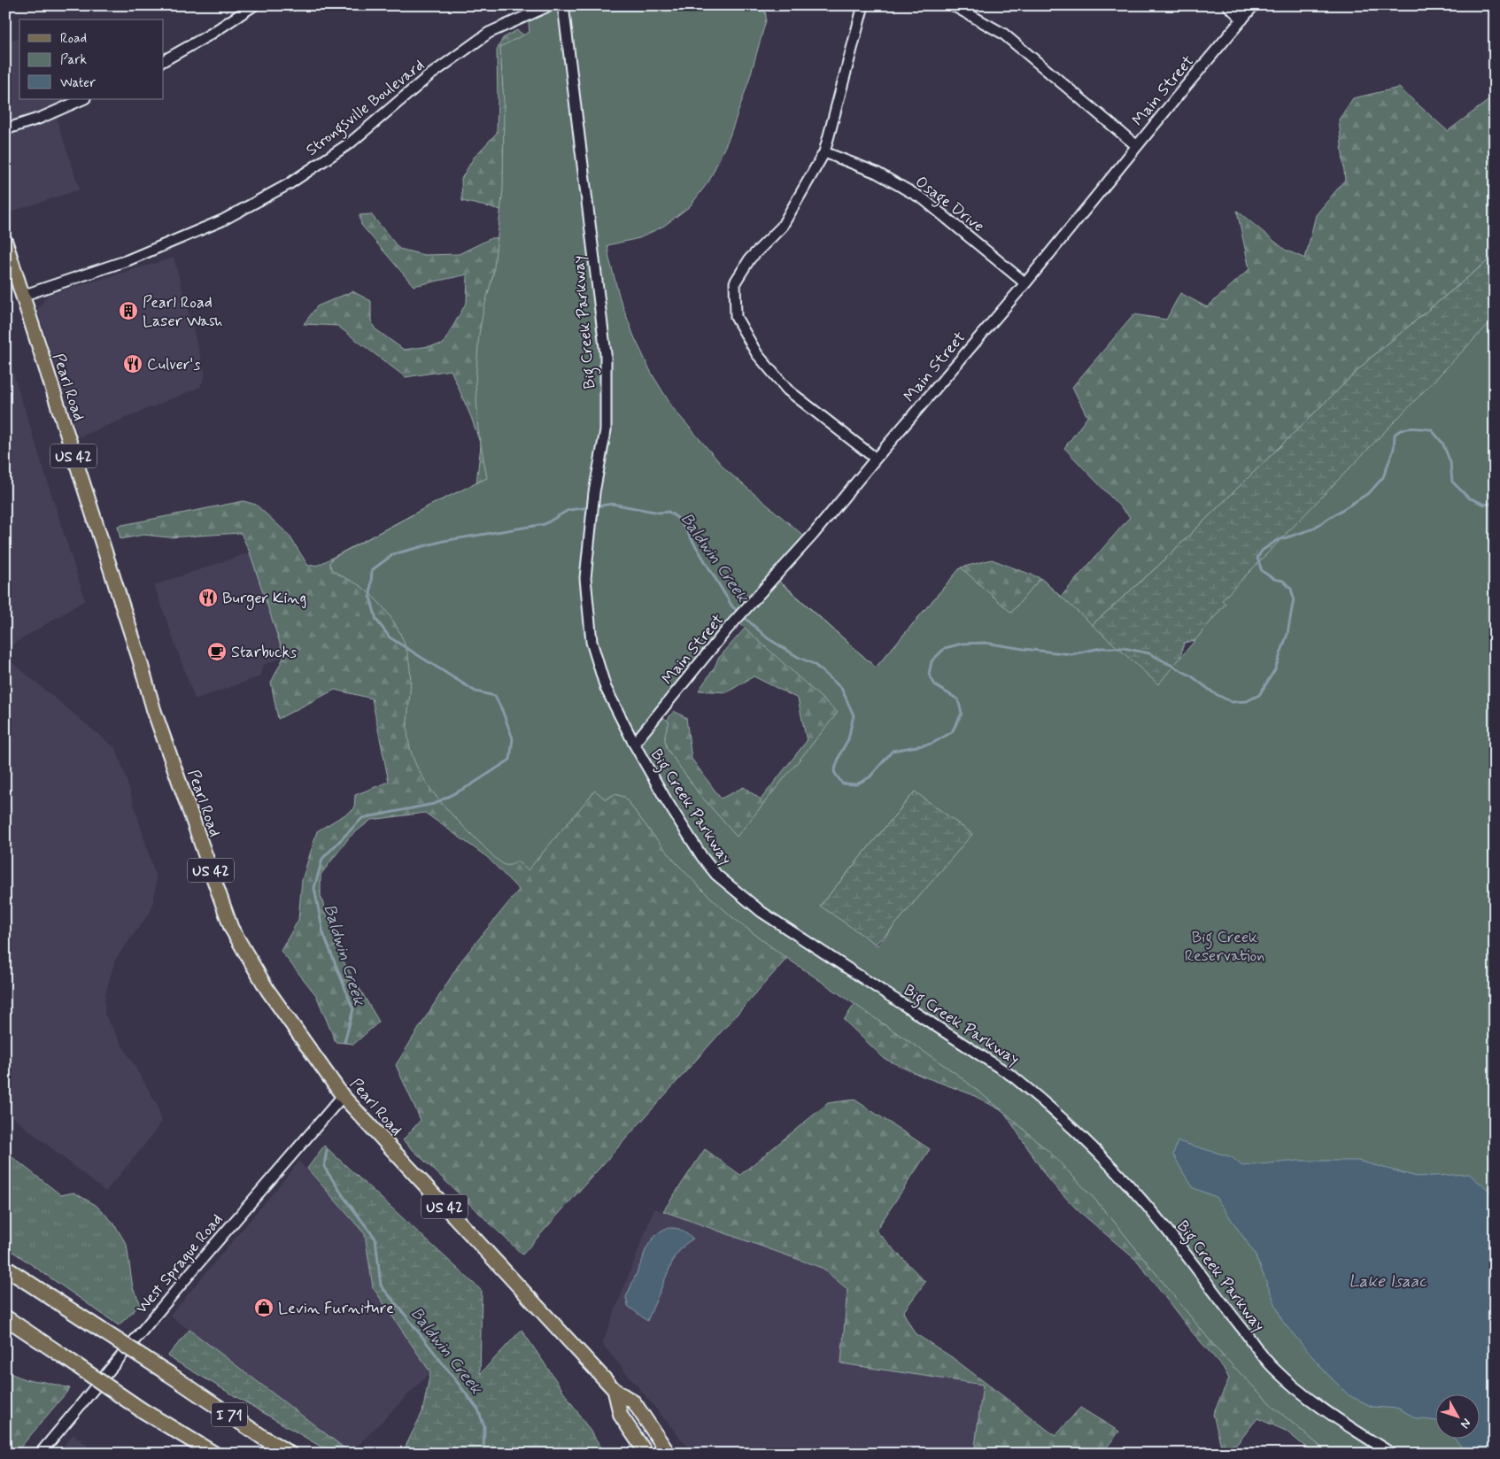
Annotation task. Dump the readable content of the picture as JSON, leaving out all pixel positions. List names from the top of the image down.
{
  "streets": {
    "highway": ["I 71"],
    "main road": ["Pearl Road", "US 42"],
    "street": [
      "Main Street",
      "Strongsville Boulevard",
      "Osage Drive",
      "Big Creek Parkway",
      "West Sprague Road"
    ]
  },
  "crossings": [
    ["Main Street", "Osage Drive"],
    ["Main Street", "Big Creek Parkway"],
    ["Strongsville Boulevard", "Pearl Road"],
    ["Pearl Road", "West Sprague Road"]
  ],
  "water": ["Baldwin Creek", "Lake Isaac"],
  "parks": ["Big Creek Reservation"],
  "places": {
    "building": ["Pearl Road Laser Wash"],
    "restaurant": ["Culver's", "Burger King"],
    "cafe": ["Starbucks"],
    "shop": ["Levin Furniture"]
  },
  "legend": ["Road", "Park", "Water"],
  "north": "bottom right"
}
